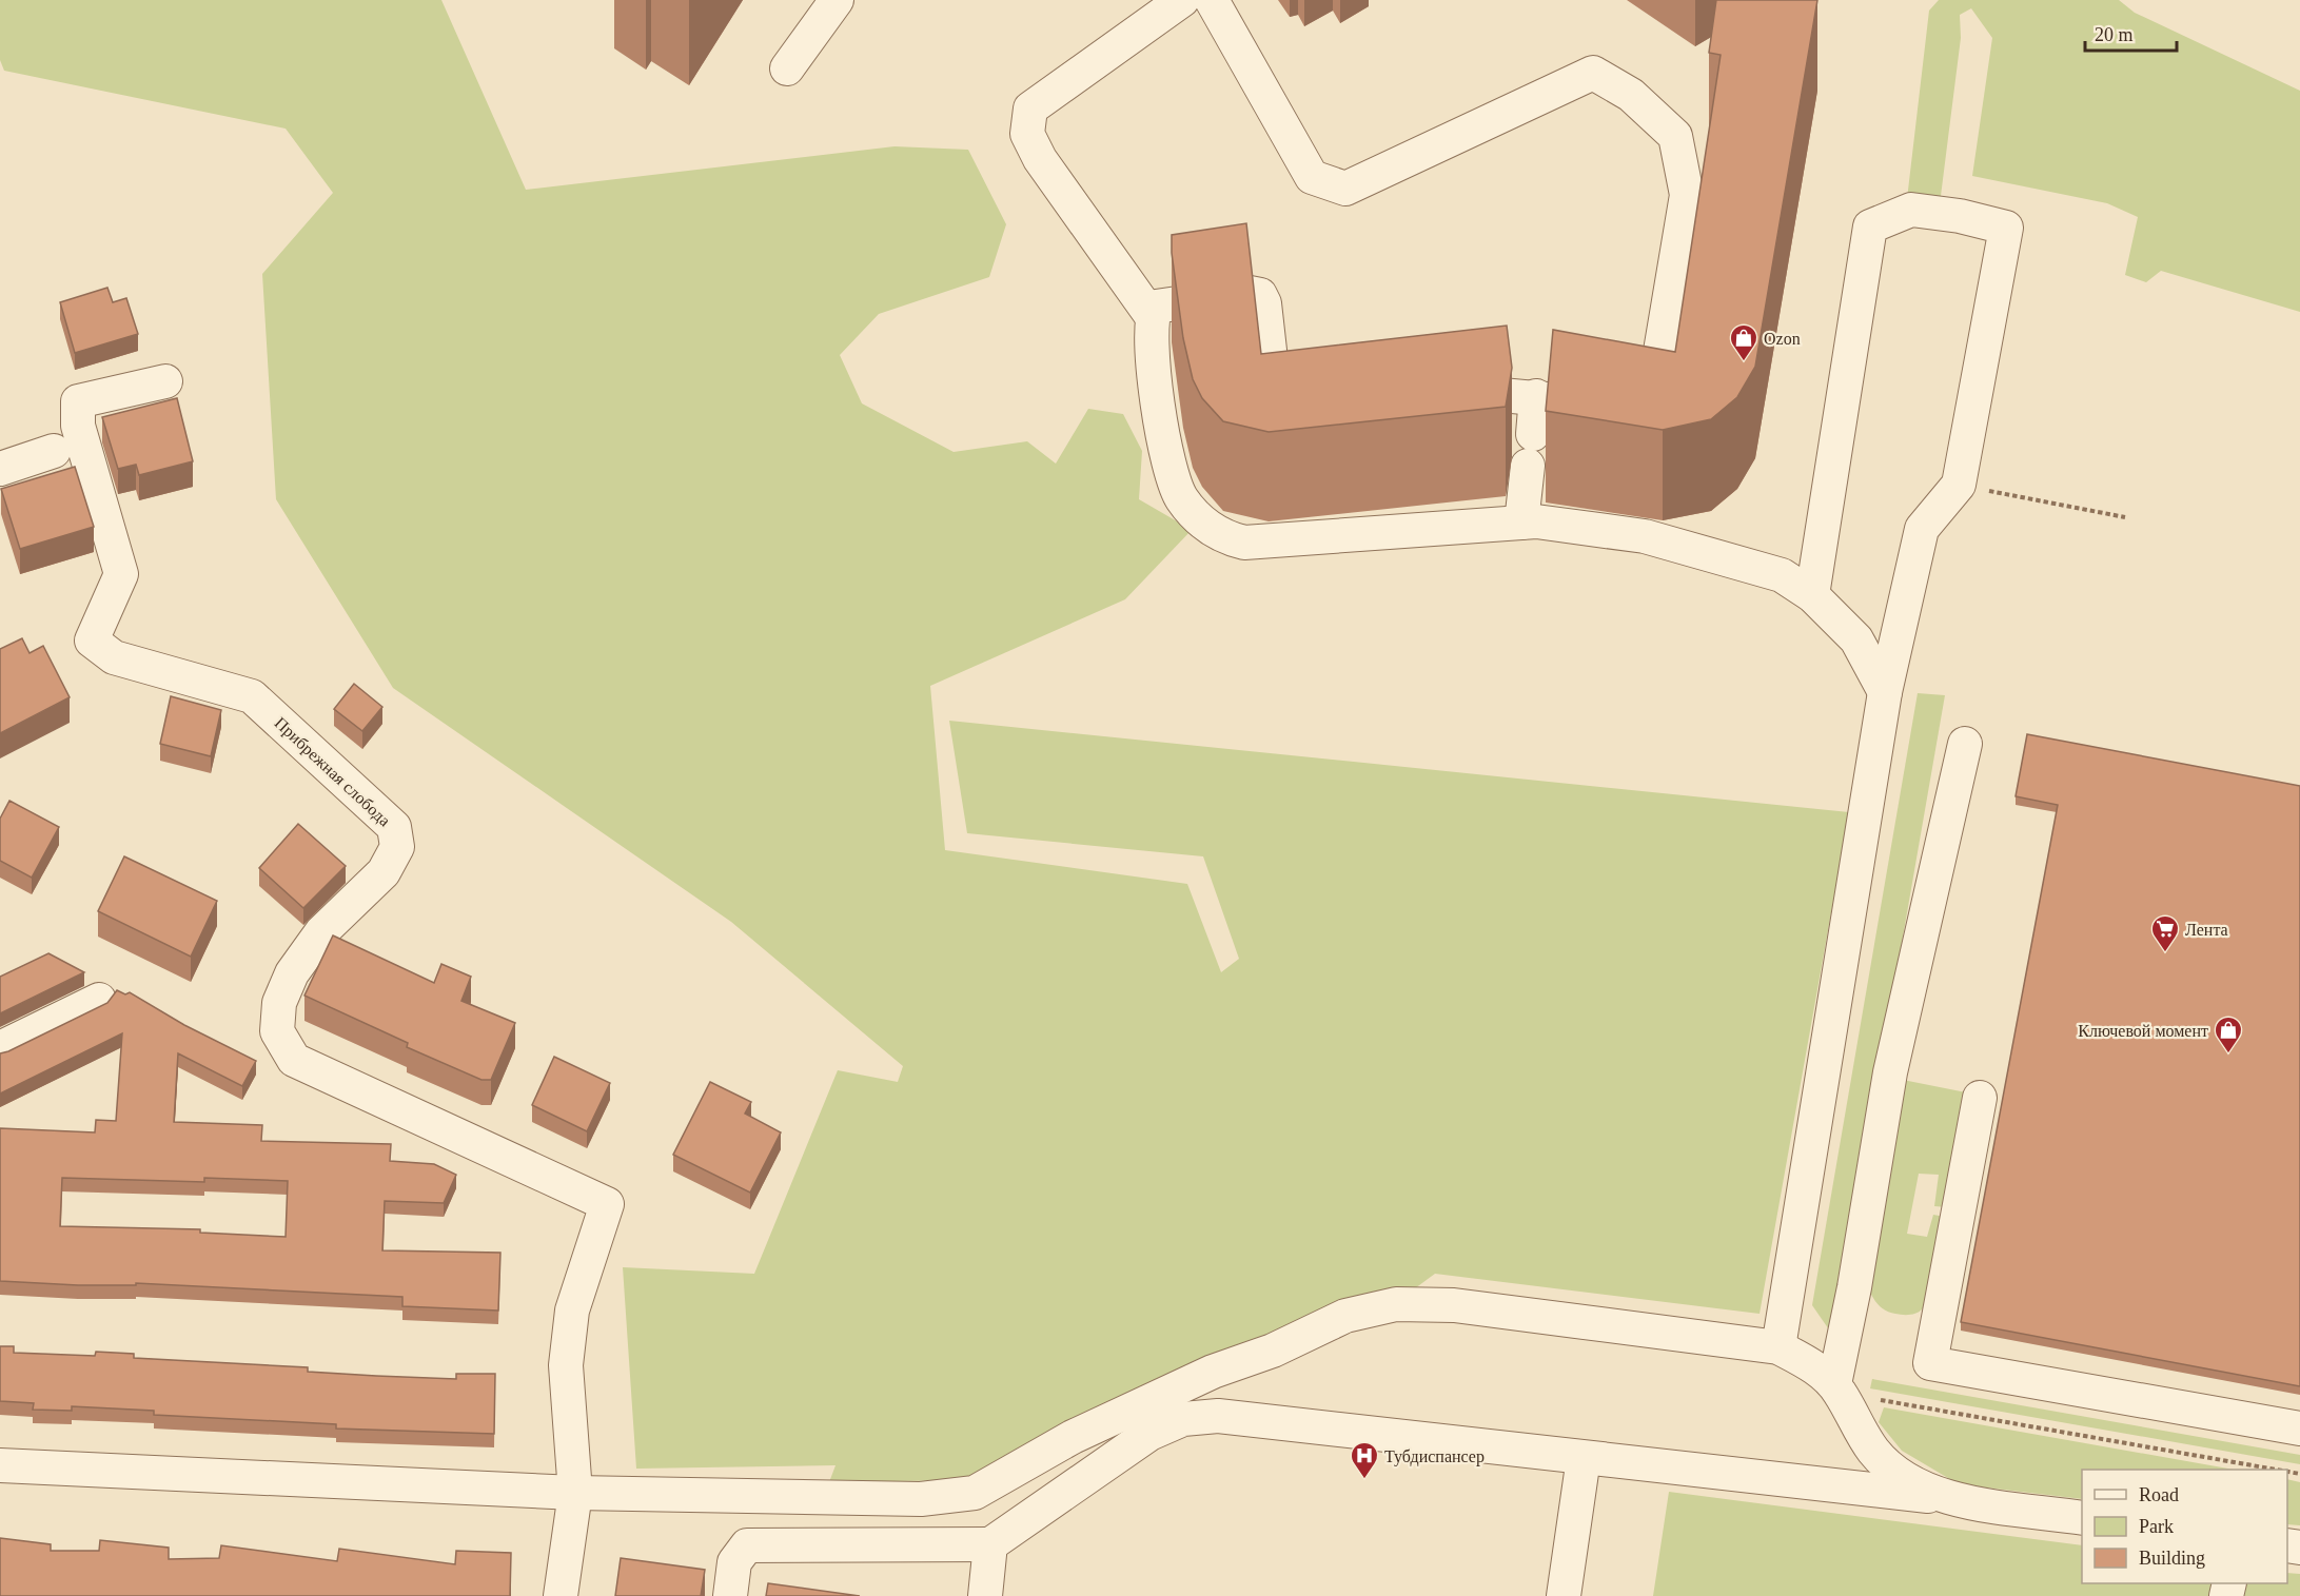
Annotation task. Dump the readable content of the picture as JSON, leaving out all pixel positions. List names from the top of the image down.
{
  "streets": {
    "street": ["Прибрежная слобода"]
  },
  "places": {
    "shop": ["Ozon", "Ключевой момент"],
    "supermarket": ["Лента"],
    "hospital": ["Тубдиспансер"]
  },
  "legend": ["Road", "Park", "Building"],
  "scale_bar": "20 m"
}
